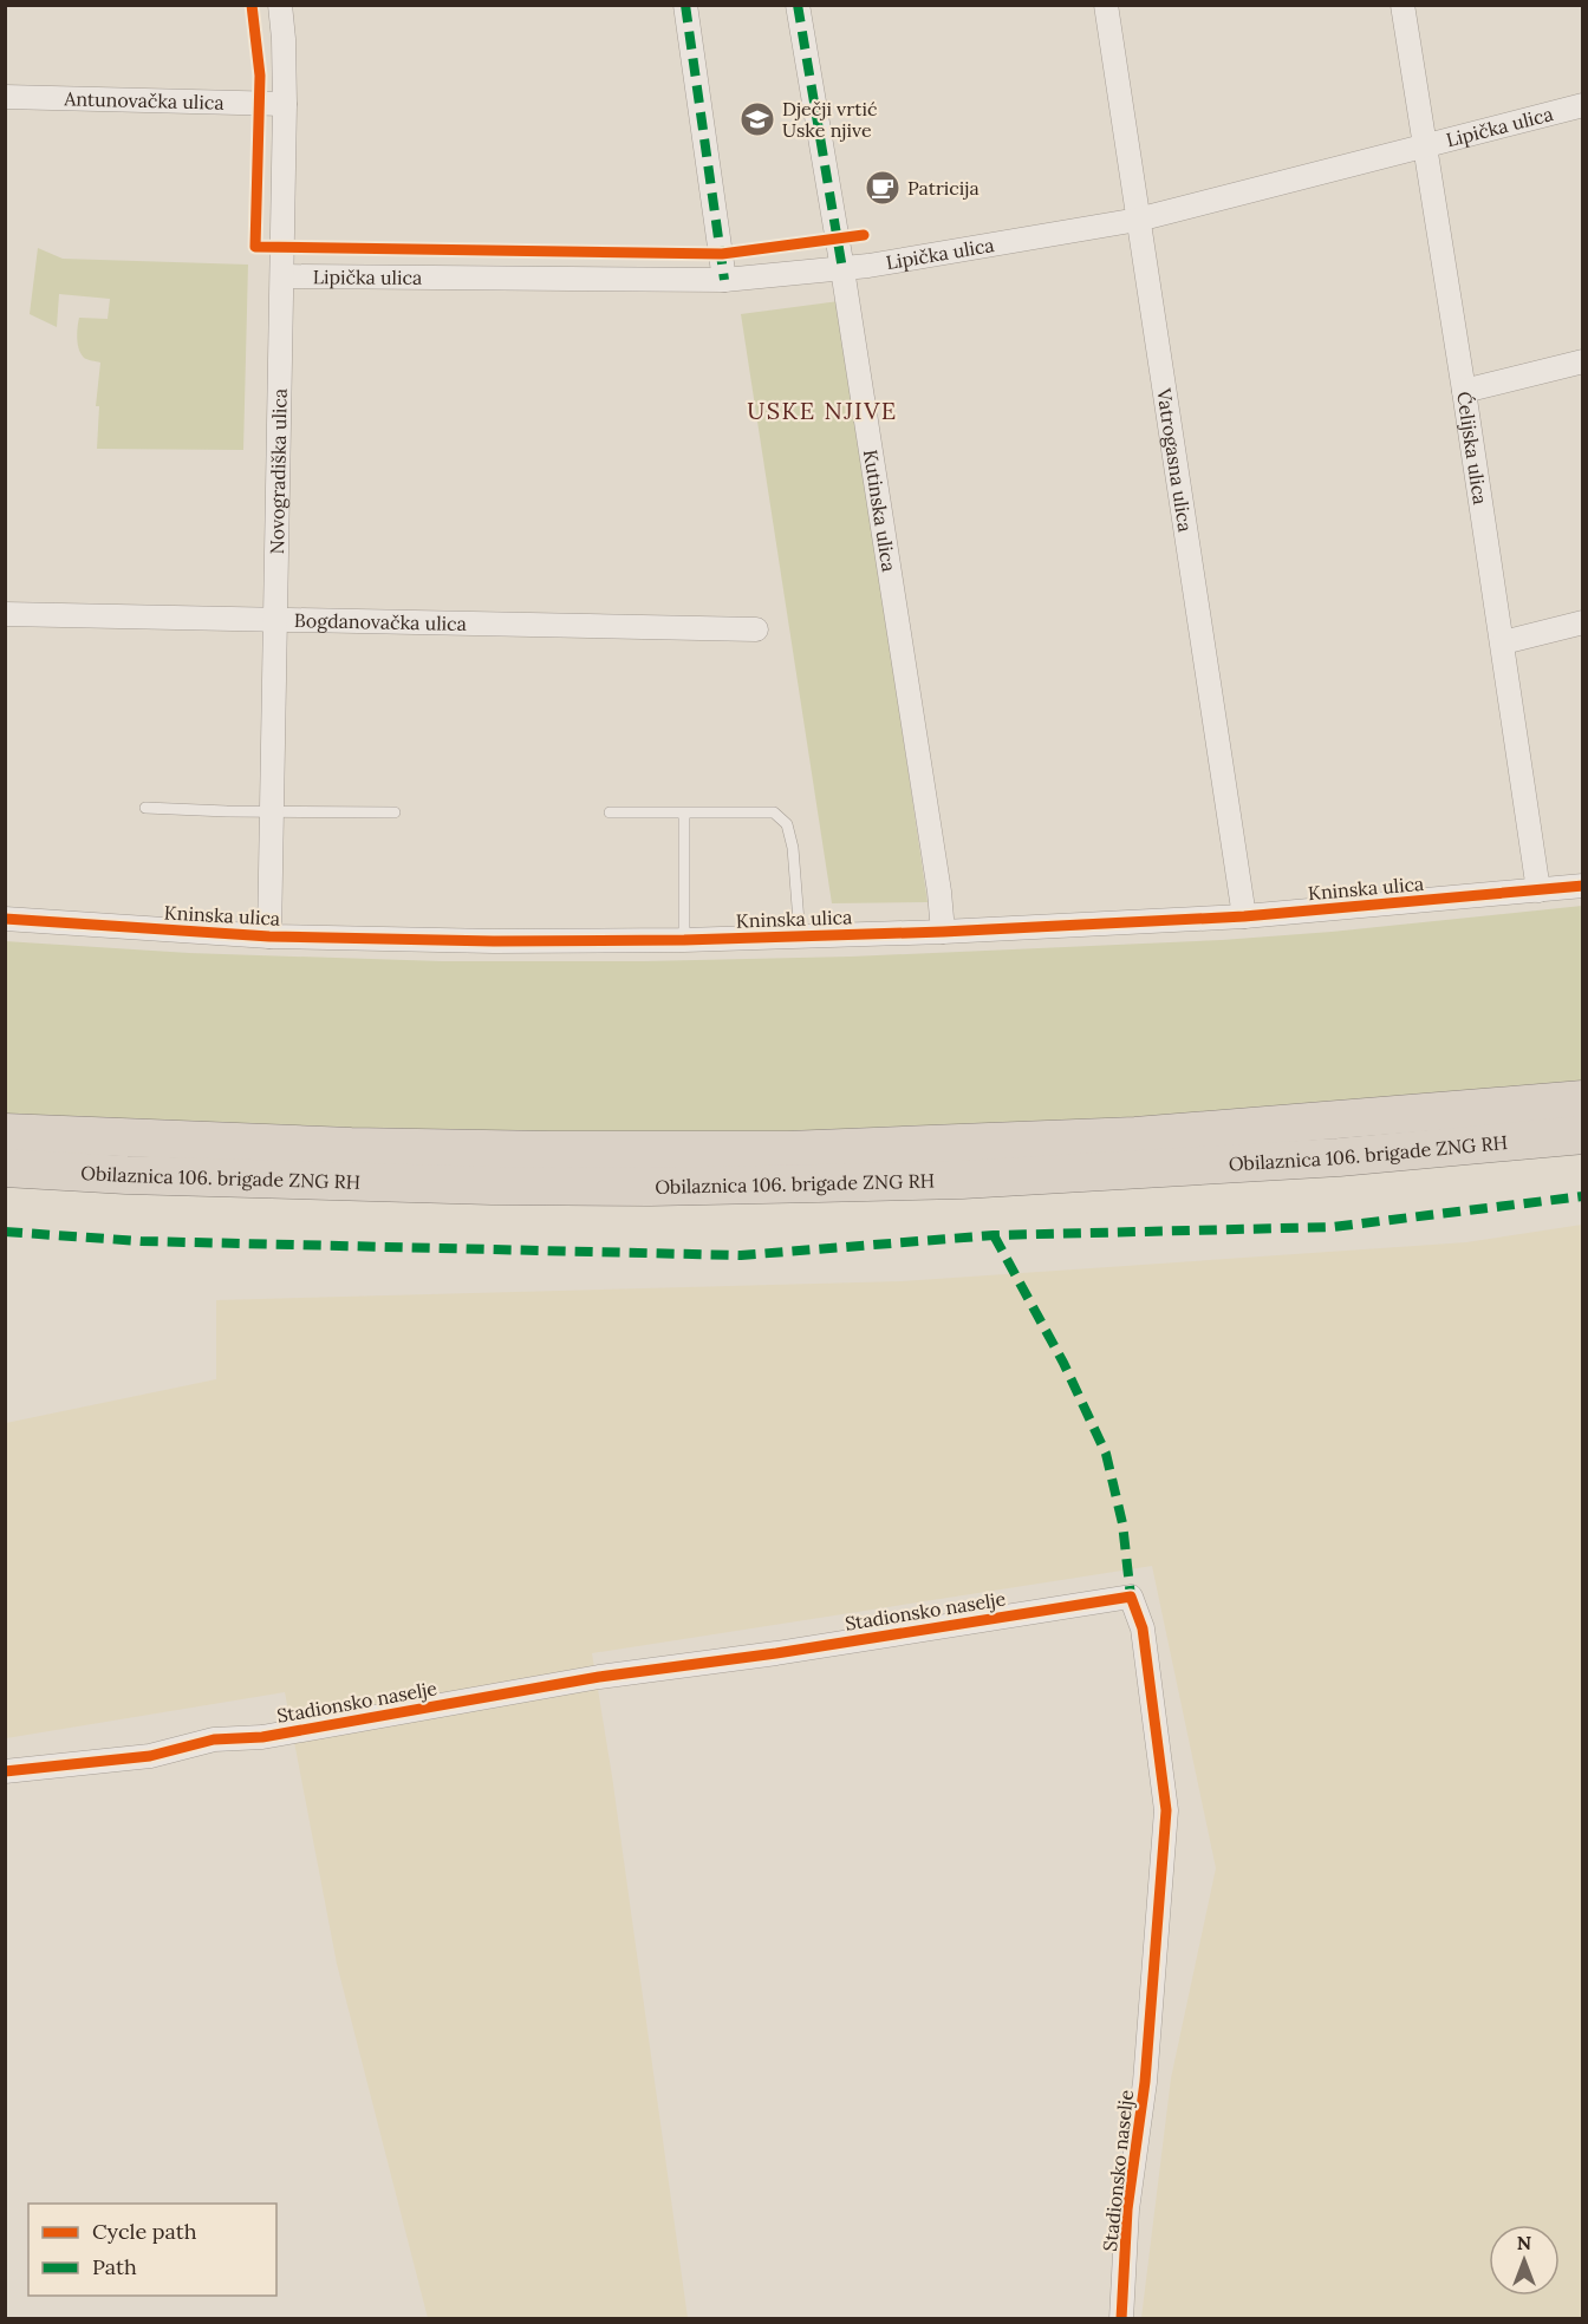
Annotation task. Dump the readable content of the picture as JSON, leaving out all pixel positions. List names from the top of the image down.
{
  "streets": {
    "highway": ["Obilaznica 106. brigade ZNG RH"],
    "street": [
      "Antunovačka ulica",
      "Lipička ulica",
      "Ćelijska ulica",
      "Vatrogasna ulica",
      "Novogradiška ulica",
      "Kutinska ulica",
      "Bogdanovačka ulica",
      "Kninska ulica",
      "Stadionsko naselje"
    ]
  },
  "crossings": [
    ["Antunovačka ulica", "Novogradiška ulica"],
    ["Lipička ulica", "Ćelijska ulica"],
    ["Lipička ulica", "Vatrogasna ulica"],
    ["Lipička ulica", "Novogradiška ulica"],
    ["Lipička ulica", "Kutinska ulica"],
    ["Ćelijska ulica", "Kninska ulica"],
    ["Vatrogasna ulica", "Kninska ulica"],
    ["Novogradiška ulica", "Bogdanovačka ulica"],
    ["Novogradiška ulica", "Kninska ulica"],
    ["Kutinska ulica", "Kninska ulica"]
  ],
  "districts": ["USKE NJIVE"],
  "places": {
    "school or university": ["Dječji vrtić Uske njive"],
    "cafe": ["Patricija"]
  },
  "legend": ["Cycle path", "Path"],
  "north": "top"
}
